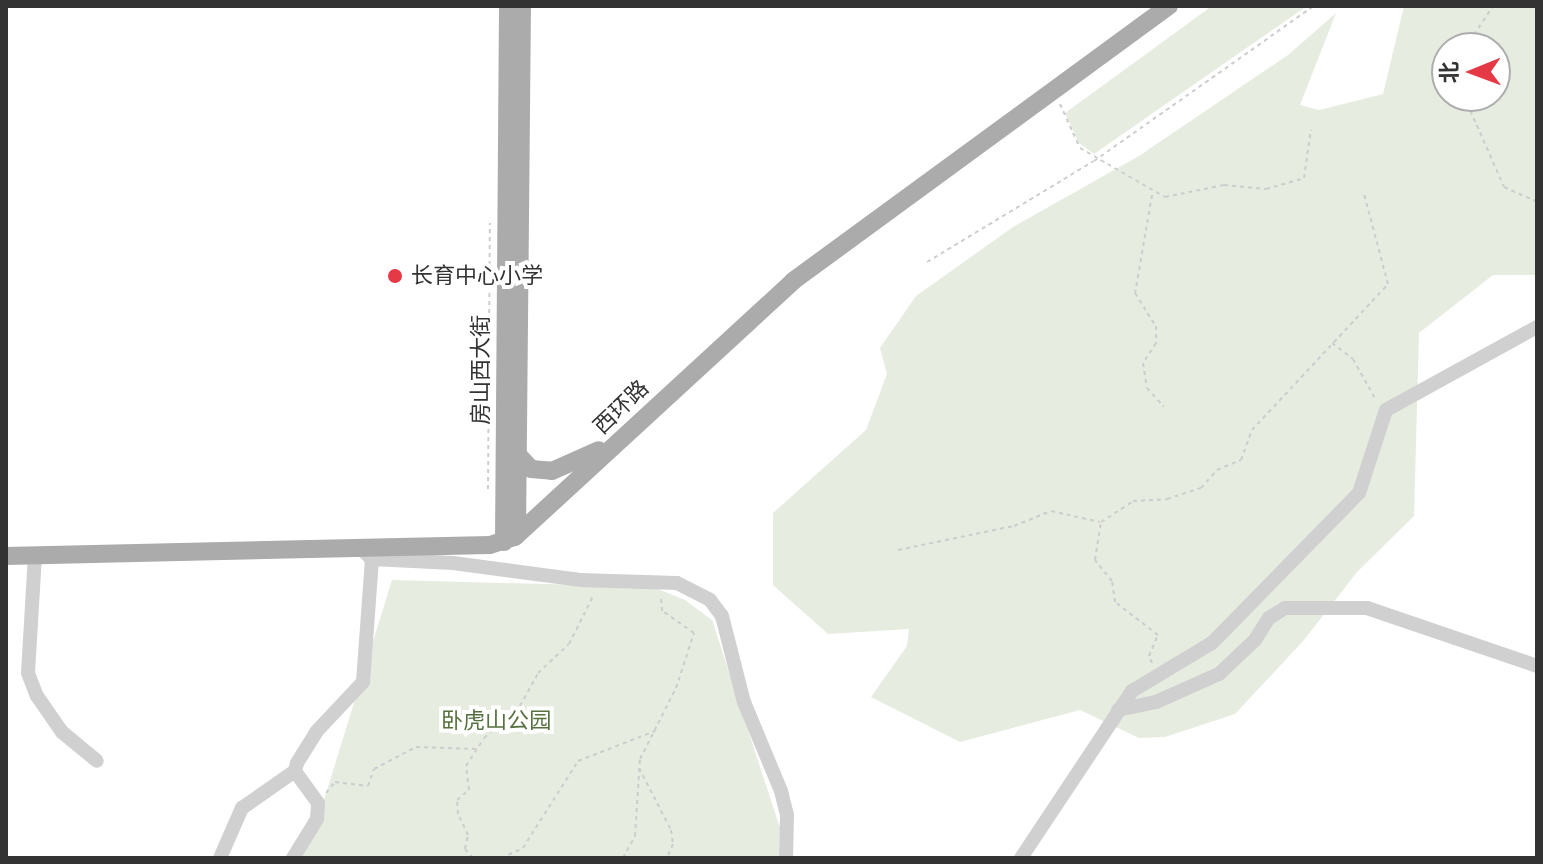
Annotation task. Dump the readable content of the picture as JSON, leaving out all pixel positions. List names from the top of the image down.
{
  "streets": {
    "main road": ["房山西大街", "西环路"]
  },
  "crossings": [
    ["房山西大街", "西环路"]
  ],
  "parks": ["卧虎山公园"],
  "places": ["长育中心小学"],
  "north": "left"
}
